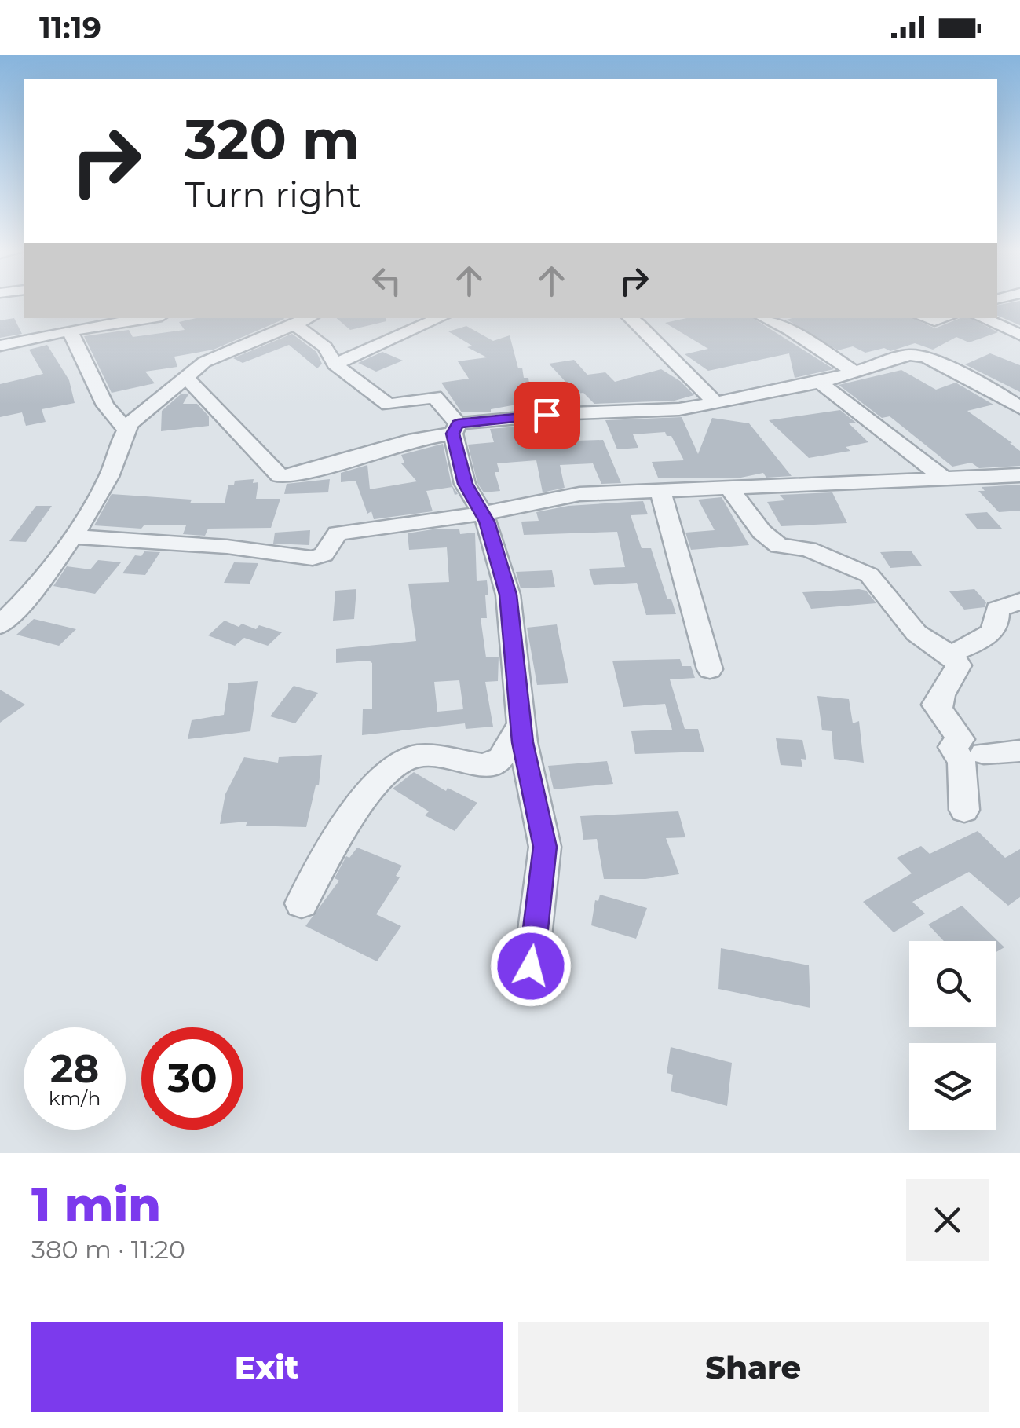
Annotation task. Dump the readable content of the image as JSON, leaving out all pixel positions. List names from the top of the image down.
{
  "page": {
    "status": "11:19",
    "turn": ["320 m", "Turn right"],
    "speed": "28 km/h",
    "limit": "30",
    "heading": ["1 min", "380 m · 11:20"],
    "buttons": ["Exit", "Share"]
  }
}
